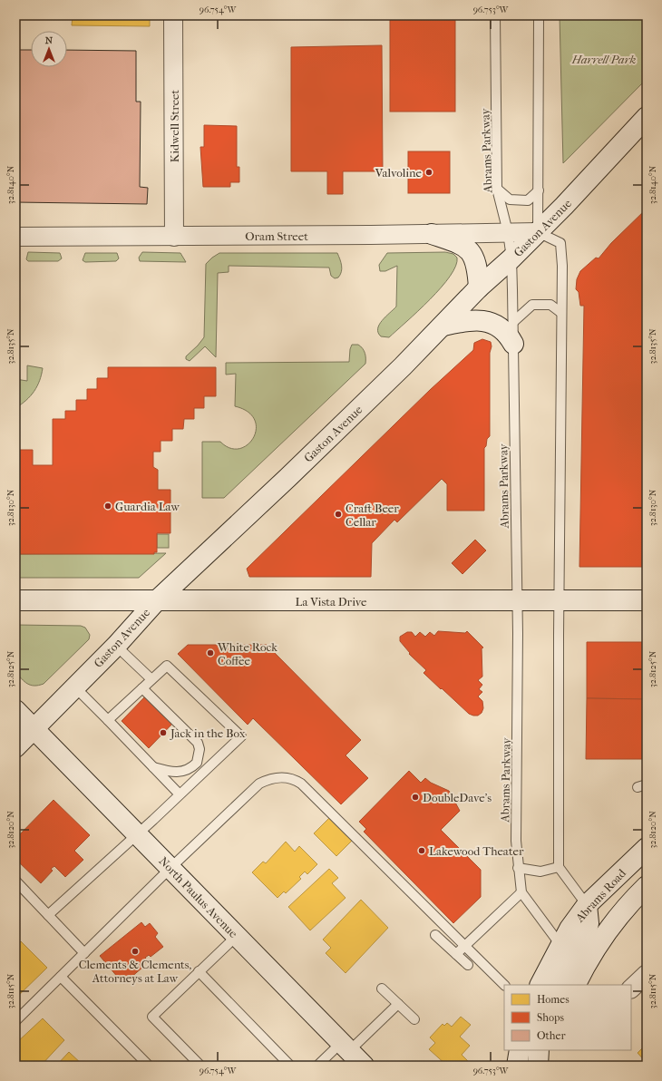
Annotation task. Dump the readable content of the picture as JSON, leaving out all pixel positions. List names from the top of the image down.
{
  "streets": {
    "main road": [
      "Gaston Avenue",
      "La Vista Drive",
      "Abrams Road",
      "North Paulus Avenue"
    ],
    "street": ["Kidwell Street", "Oram Street"],
    "lane": ["Abrams Parkway"]
  },
  "crossings": [
    ["Kidwell Street", "Oram Street"],
    ["Abrams Parkway", "Gaston Avenue"],
    ["Abrams Parkway", "Oram Street"],
    ["Abrams Parkway", "La Vista Drive"],
    ["Gaston Avenue", "Oram Street"],
    ["Gaston Avenue", "La Vista Drive"],
    ["Gaston Avenue", "North Paulus Avenue"]
  ],
  "parks": ["Harrell Park"],
  "places": [
    "Valvoline",
    "Guardia Law",
    "Craft Beer Cellar",
    "White Rock Coffee",
    "Jack in the Box",
    "DoubleDave's",
    "Lakewood Theater",
    "Clements & Clements, Attorneys at Law"
  ],
  "legend": ["Homes", "Shops", "Other"],
  "north": "top",
  "coordinates": [
    "96.754°W",
    "96.753°W",
    "32.8140°N",
    "32.8135°N",
    "32.8130°N",
    "32.8125°N",
    "32.8120°N",
    "32.8115°N"
  ]
}
